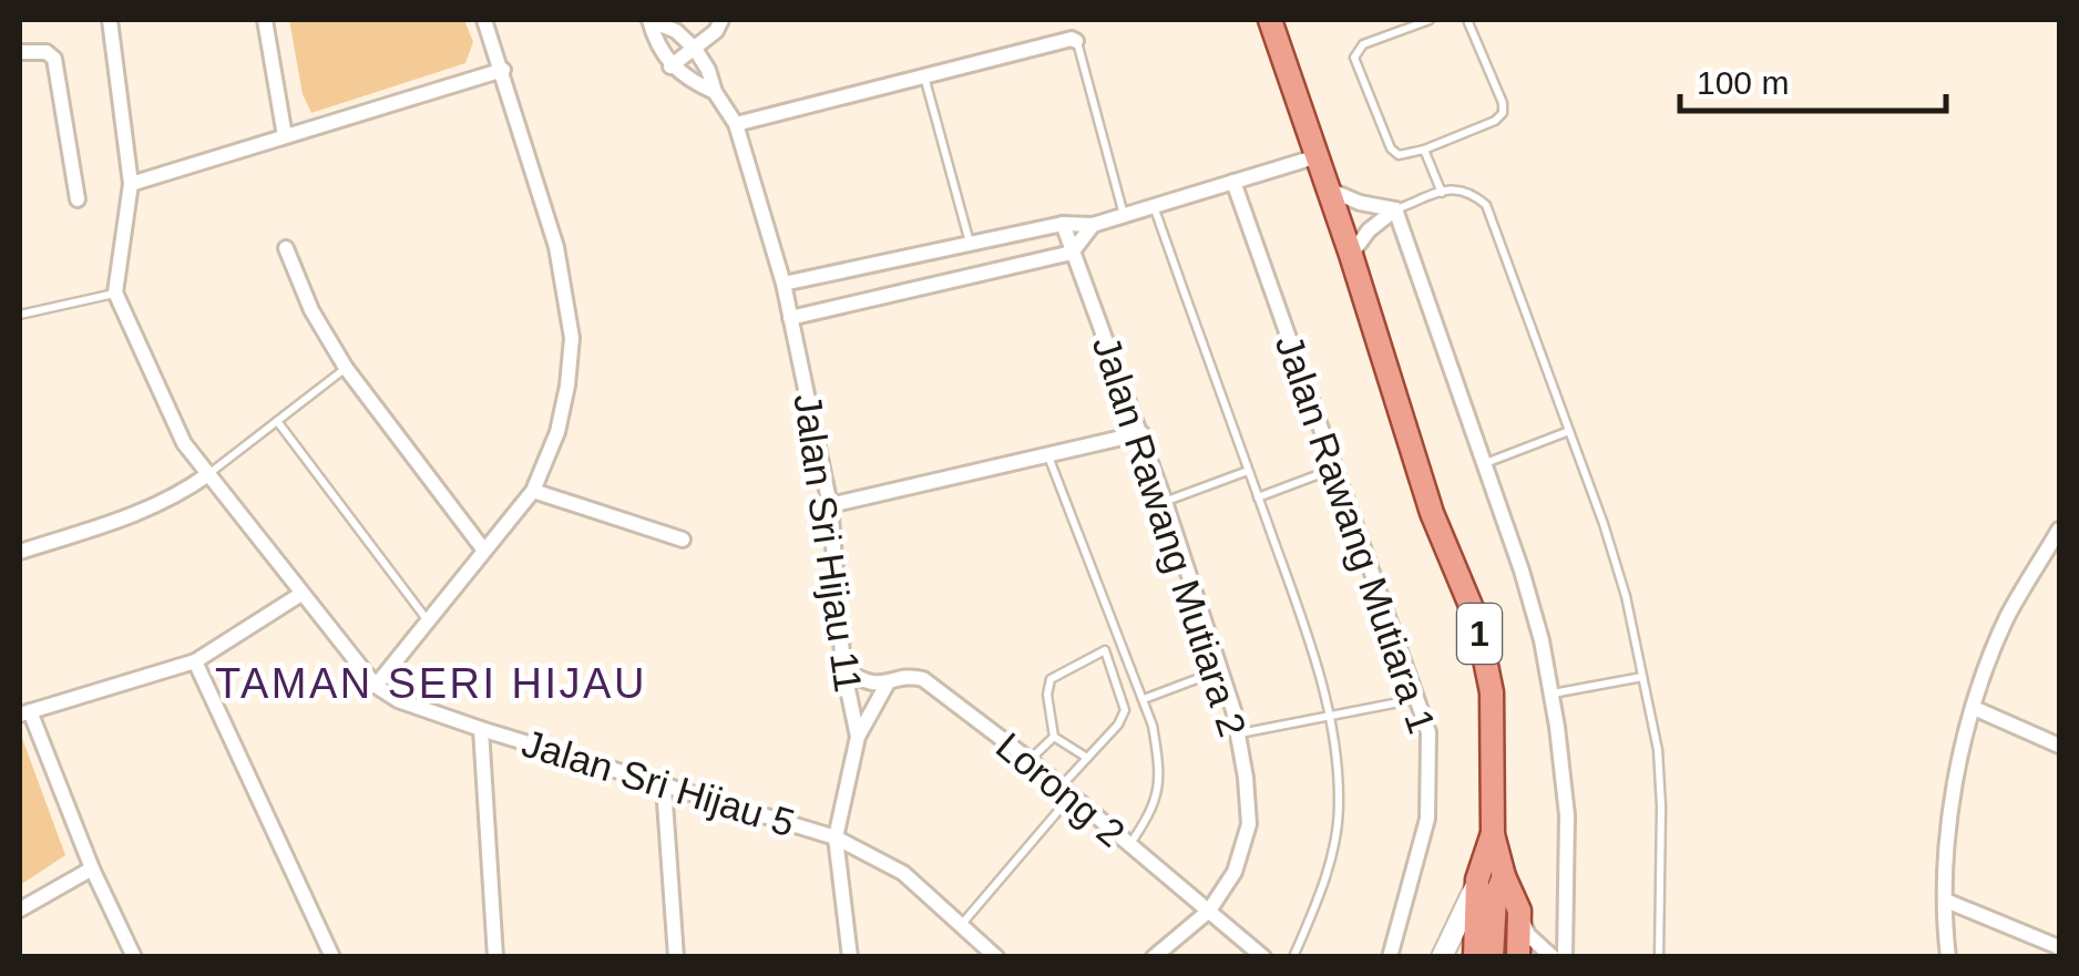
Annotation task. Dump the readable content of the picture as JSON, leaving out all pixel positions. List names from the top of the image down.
{
  "streets": {
    "main road": ["1"],
    "street": [
      "Jalan Rawang Mutiara 1",
      "Jalan Rawang Mutiara 2",
      "Jalan Sri Hijau 11",
      "Jalan Sri Hijau 5",
      "Lorong 2"
    ]
  },
  "crossings": [
    ["Jalan Rawang Mutiara 2", "Lorong 2"],
    ["Jalan Sri Hijau 11", "Jalan Sri Hijau 5"],
    ["Jalan Sri Hijau 11", "Lorong 2"]
  ],
  "districts": ["TAMAN SERI HIJAU"],
  "scale_bar": "100 m"
}
